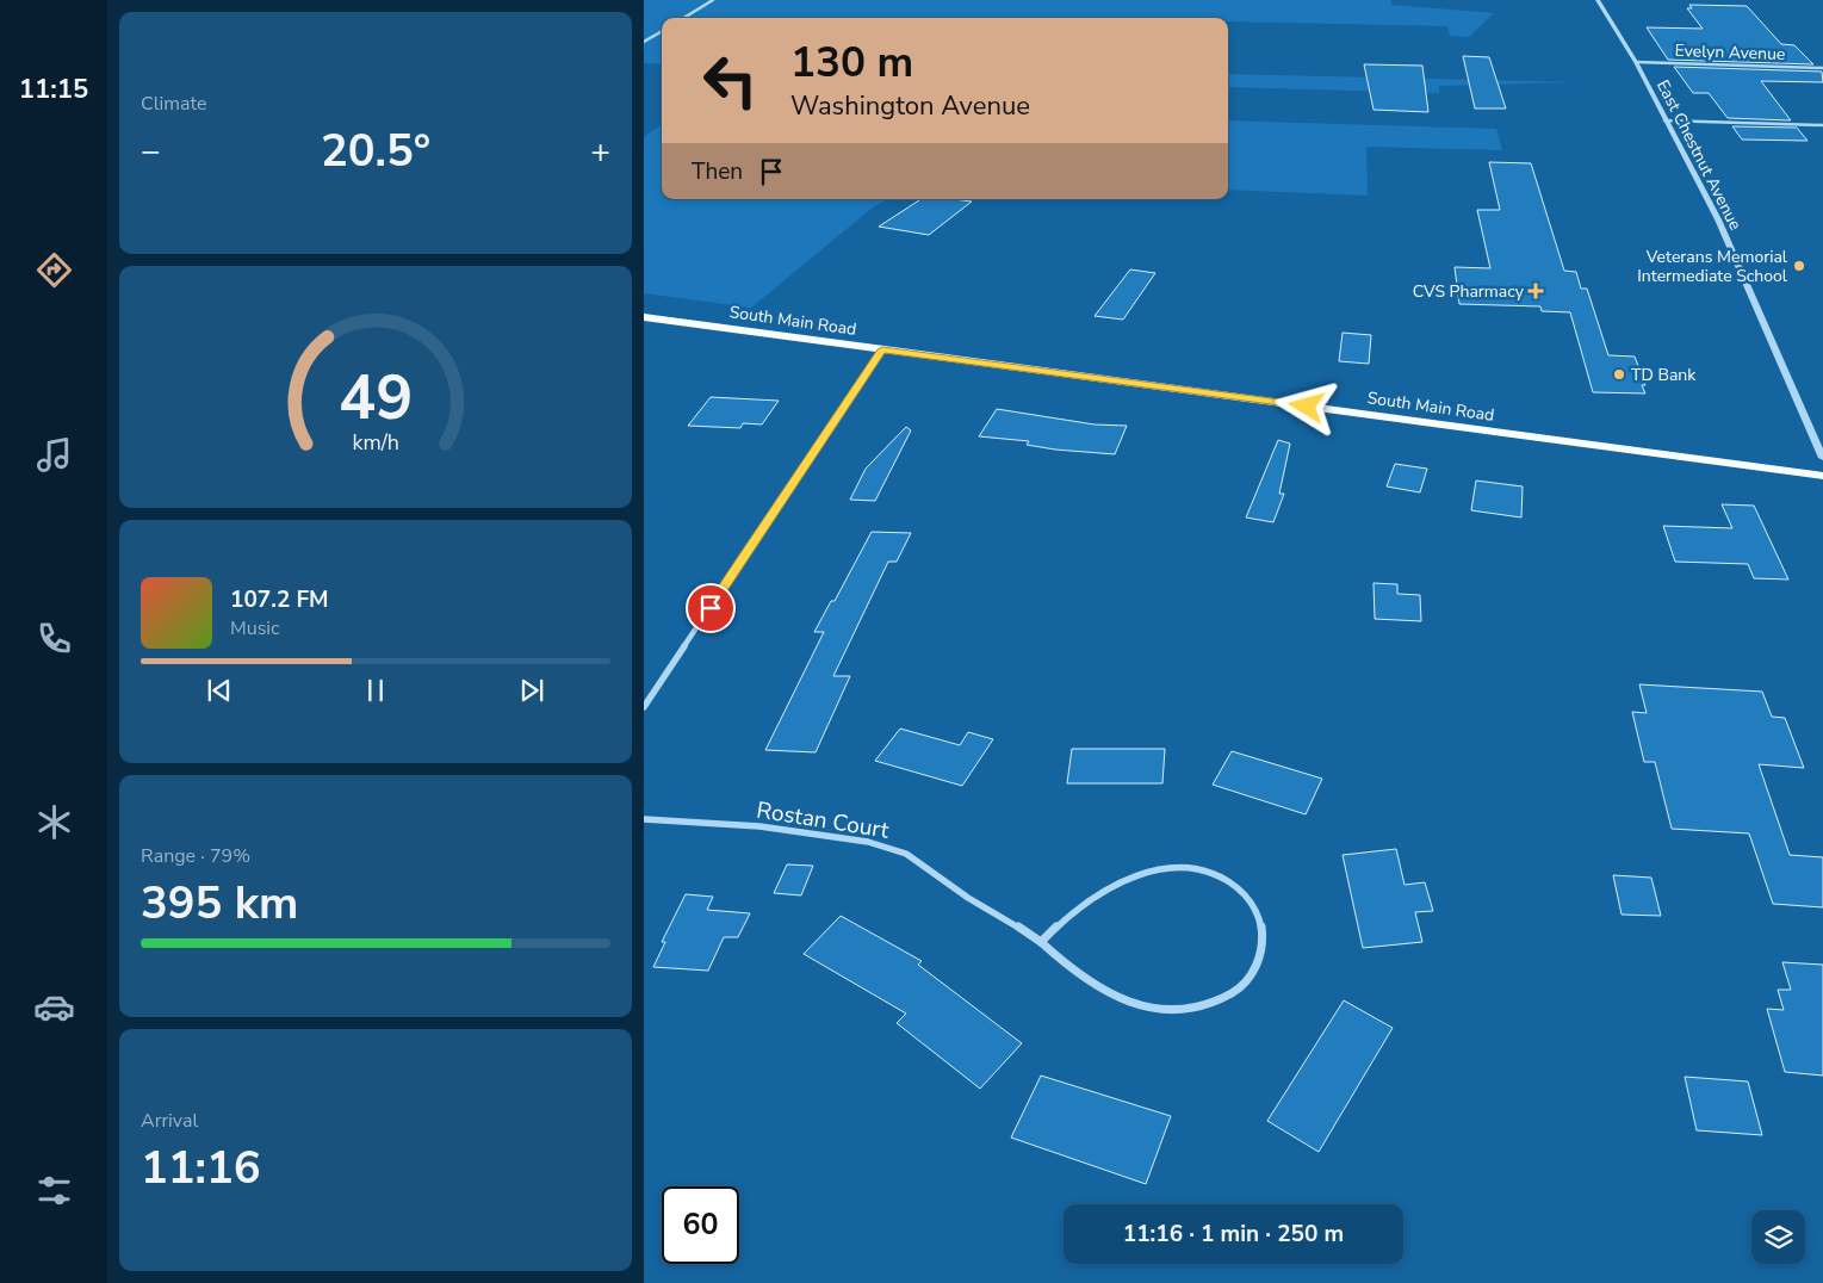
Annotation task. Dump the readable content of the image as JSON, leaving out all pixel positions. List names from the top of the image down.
{
  "streets": {
    "main road": ["South Main Road"],
    "street": ["Evelyn Avenue", "East Chestnut Avenue", "Rostan Court"]
  },
  "crossings": [
    ["Evelyn Avenue", "East Chestnut Avenue"]
  ],
  "places": {
    "other": ["Veterans Memorial Intermediate School", "TD Bank"],
    "health": ["CVS Pharmacy"]
  },
  "page": {
    "tabs": "11:15",
    "tile": [
      "Climate",
      ["Range · 79%", "395 km"],
      ["Arrival", "11:16"]
    ],
    "turn": ["130 m", "Washington Avenue"],
    "heat": ["−", "20.5°", "+"],
    "then": "Then",
    "song": ["107.2 FM", "Music"],
    "limit": "60",
    "trip": "11:16 · 1 min · 250 m",
    "gauge": ["49", "km/h"]
  }
}
